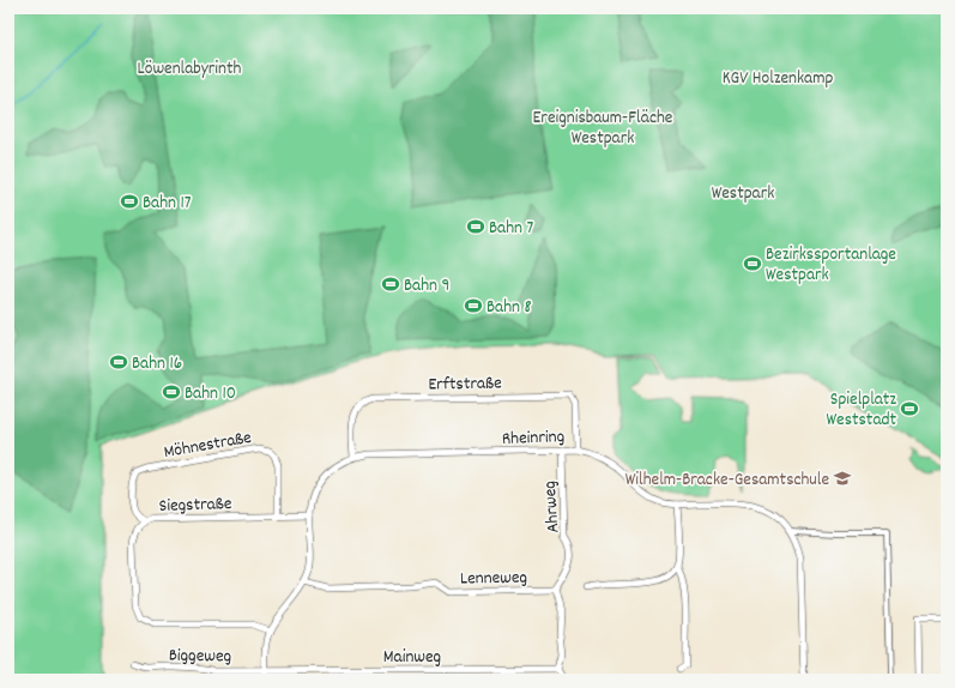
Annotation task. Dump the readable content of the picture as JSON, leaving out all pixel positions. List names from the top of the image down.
{
  "streets": {
    "street": [
      "Erftstraße",
      "Rheinring",
      "Möhnestraße",
      "Siegstraße",
      "Ahrweg",
      "Lenneweg",
      "Biggeweg",
      "Mainweg"
    ]
  },
  "crossings": [
    ["Erftstraße", "Rheinring"],
    ["Rheinring", "Siegstraße"],
    ["Rheinring", "Ahrweg"],
    ["Rheinring", "Lenneweg"],
    ["Rheinring", "Biggeweg"],
    ["Rheinring", "Mainweg"],
    ["Möhnestraße", "Siegstraße"],
    ["Ahrweg", "Lenneweg"],
    ["Biggeweg", "Mainweg"]
  ],
  "parks": [
    "Löwenlabyrinth",
    "KGV Holzenkamp",
    "Ereignisbaum-Fläche Westpark",
    "Westpark"
  ],
  "places": {
    "sports": [
      "Bahn 17",
      "Bahn 7",
      "Bezirkssportanlage Westpark",
      "Bahn 9",
      "Bahn 8",
      "Bahn 16",
      "Bahn 10",
      "Spielplatz Weststadt"
    ],
    "school or university": ["Wilhelm-Bracke-Gesamtschule"]
  }
}
